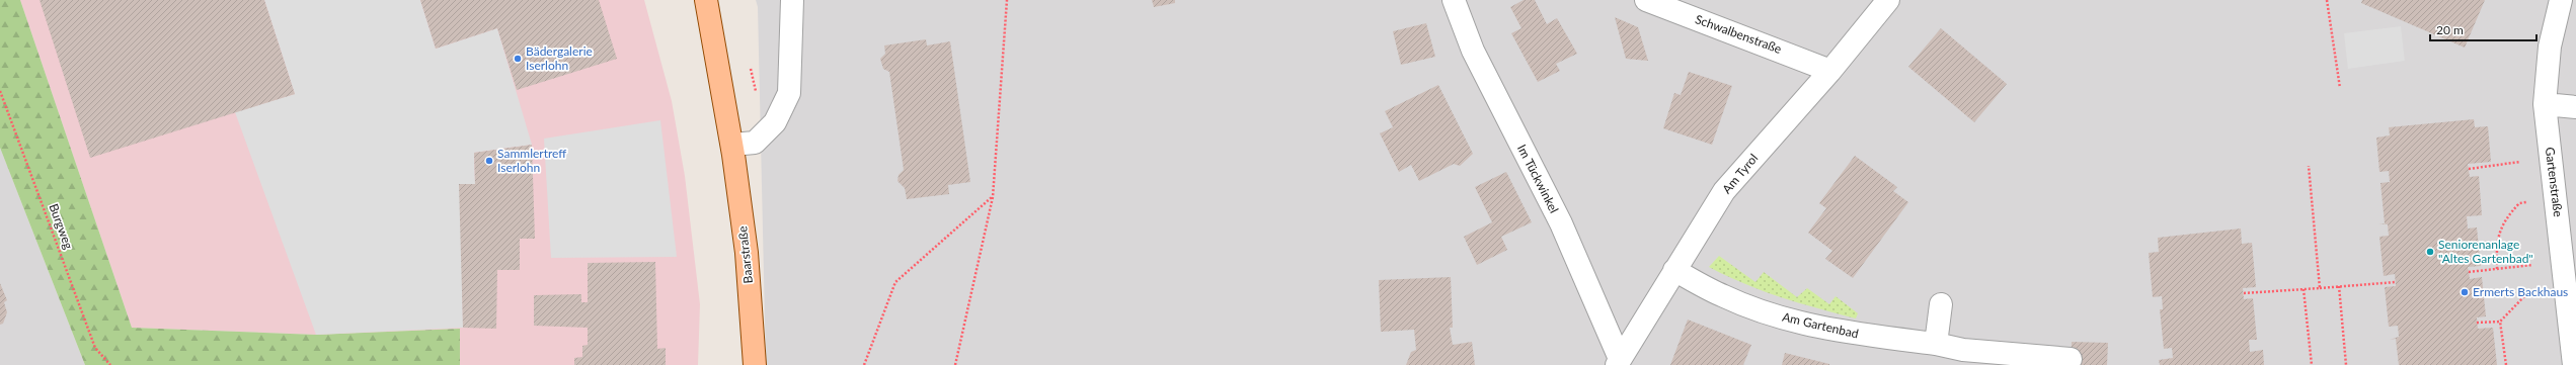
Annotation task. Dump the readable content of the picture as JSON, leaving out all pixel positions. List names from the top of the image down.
{
  "streets": {
    "main road": ["Baarstraße"],
    "street": [
      "Schwalbenstraße",
      "Am Tyrol",
      "Im Tückwinkel",
      "Gartenstraße",
      "Am Gartenbad"
    ],
    "path": ["Burgweg"]
  },
  "crossings": [
    ["Schwalbenstraße", "Am Tyrol"],
    ["Am Tyrol", "Im Tückwinkel"],
    ["Am Tyrol", "Am Gartenbad"]
  ],
  "places": [
    "Bädergalerie Iserlohn",
    "Sammlertreff Iserlohn",
    "Seniorenanlage \"Altes Gartenbad\"",
    "Ermerts Backhaus"
  ],
  "scale_bar": "20 m"
}
